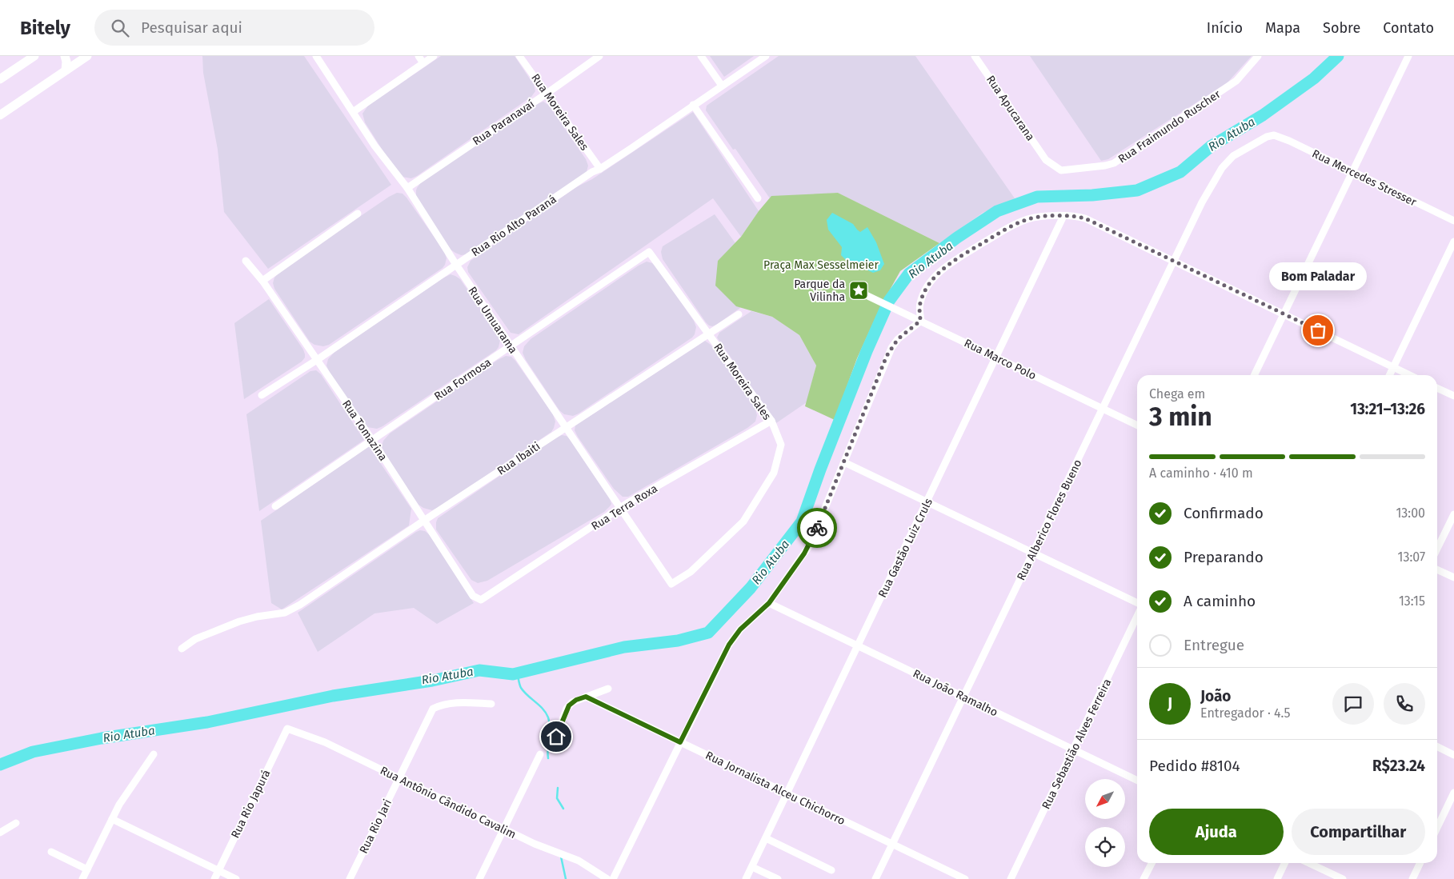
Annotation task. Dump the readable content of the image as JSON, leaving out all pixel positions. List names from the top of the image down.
{
  "streets": {
    "street": [
      "Rua Apucarana",
      "Rua Moreira Sales",
      "Rua Paranavaí",
      "Rua Fraimundo Ruscher",
      "Rua Mercedes Stresser",
      "Rua Rio Alto Paraná",
      "Rua Umuarama",
      "Rua Marco Polo",
      "Rua Formosa",
      "Rua Tomazina",
      "Rua Ibaiti",
      "Rua Terra Roxa",
      "Rua Alberico Flores Bueno",
      "Rua Gastão Luiz Cruls",
      "Rua João Ramalho",
      "Rua Sebastião Alves Ferreira",
      "Rua Jornalista Alceu Chichorro",
      "Rua Antônio Cândido Cavalim",
      "Rua Rio Japurá",
      "Rua Rio Jari"
    ]
  },
  "crossings": [
    ["Rua Apucarana", "Rua Fraimundo Ruscher"],
    ["Rua Moreira Sales", "Rua Paranavaí"],
    ["Rua Moreira Sales", "Rua Rio Alto Paraná"],
    ["Rua Moreira Sales", "Rua Umuarama"],
    ["Rua Moreira Sales", "Rua Formosa"],
    ["Rua Moreira Sales", "Rua Ibaiti"],
    ["Rua Moreira Sales", "Rua Terra Roxa"],
    ["Rua Paranavaí", "Rua Umuarama"],
    ["Rua Mercedes Stresser", "Rua Alberico Flores Bueno"],
    ["Rua Rio Alto Paraná", "Rua Umuarama"],
    ["Rua Rio Alto Paraná", "Rua Tomazina"],
    ["Rua Umuarama", "Rua Formosa"],
    ["Rua Umuarama", "Rua Ibaiti"],
    ["Rua Umuarama", "Rua Terra Roxa"],
    ["Rua Marco Polo", "Rua Alberico Flores Bueno"],
    ["Rua Marco Polo", "Rua Gastão Luiz Cruls"],
    ["Rua Formosa", "Rua Tomazina"],
    ["Rua Tomazina", "Rua Ibaiti"],
    ["Rua Tomazina", "Rua Terra Roxa"],
    ["Rua Alberico Flores Bueno", "Rua João Ramalho"],
    ["Rua Alberico Flores Bueno", "Rua Jornalista Alceu Chichorro"],
    ["Rua Gastão Luiz Cruls", "Rua João Ramalho"],
    ["Rua Gastão Luiz Cruls", "Rua Jornalista Alceu Chichorro"],
    ["Rua João Ramalho", "Rua Sebastião Alves Ferreira"],
    ["Rua Antônio Cândido Cavalim", "Rua Rio Japurá"],
    ["Rua Antônio Cândido Cavalim", "Rua Rio Jari"]
  ],
  "water": ["Rio Atuba"],
  "parks": ["Praça Max Sesselmeier"],
  "places": {
    "place": ["Parque da Vilinha"],
    "other": ["Bom Paladar"]
  },
  "north": "bottom left",
  "page": {
    "header": "Bitely",
    "search": "Pesquisar aqui",
    "nav": [
      "Início",
      "Mapa",
      "Sobre",
      "Contato"
    ],
    "bubble": "Bom Paladar",
    "heading": ["3 min", "Chega em", "13:21–13:26"],
    "panel": [
      "João",
      "Entregador · 4.5",
      "Pedido #8104",
      "R$23.24"
    ],
    "bar": "A caminho · 410 m",
    "list": [
      ["Confirmado", "13:00"],
      ["Preparando", "13:07"],
      ["A caminho", "13:15"],
      "Entregue"
    ],
    "round": "J",
    "buttons": ["Ajuda", "Compartilhar"]
  }
}
